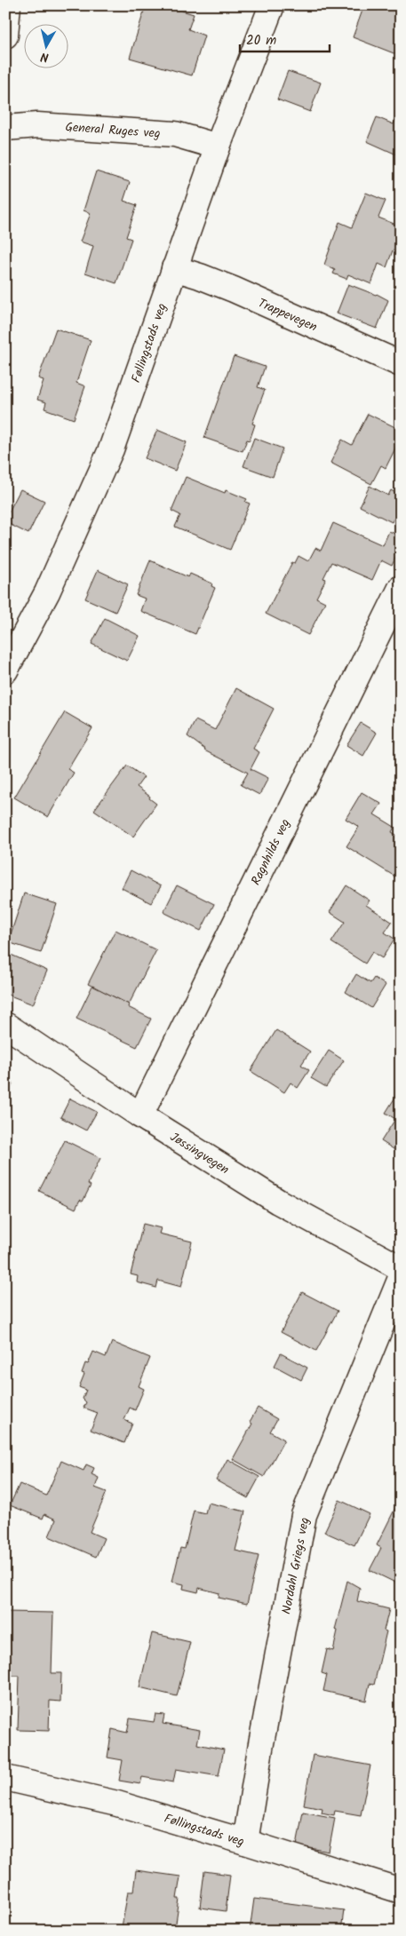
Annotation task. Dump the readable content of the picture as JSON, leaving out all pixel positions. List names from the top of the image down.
{
  "streets": {
    "street": [
      "General Ruges veg",
      "Trappevegen",
      "Føllingstads veg",
      "Ragnhilds veg",
      "Jøssingvegen",
      "Nordahl Griegs veg"
    ]
  },
  "crossings": [
    ["General Ruges veg", "Føllingstads veg"],
    ["Trappevegen", "Føllingstads veg"],
    ["Føllingstads veg", "Nordahl Griegs veg"],
    ["Ragnhilds veg", "Jøssingvegen"]
  ],
  "scale_bar": "20 m",
  "north": "bottom"
}
